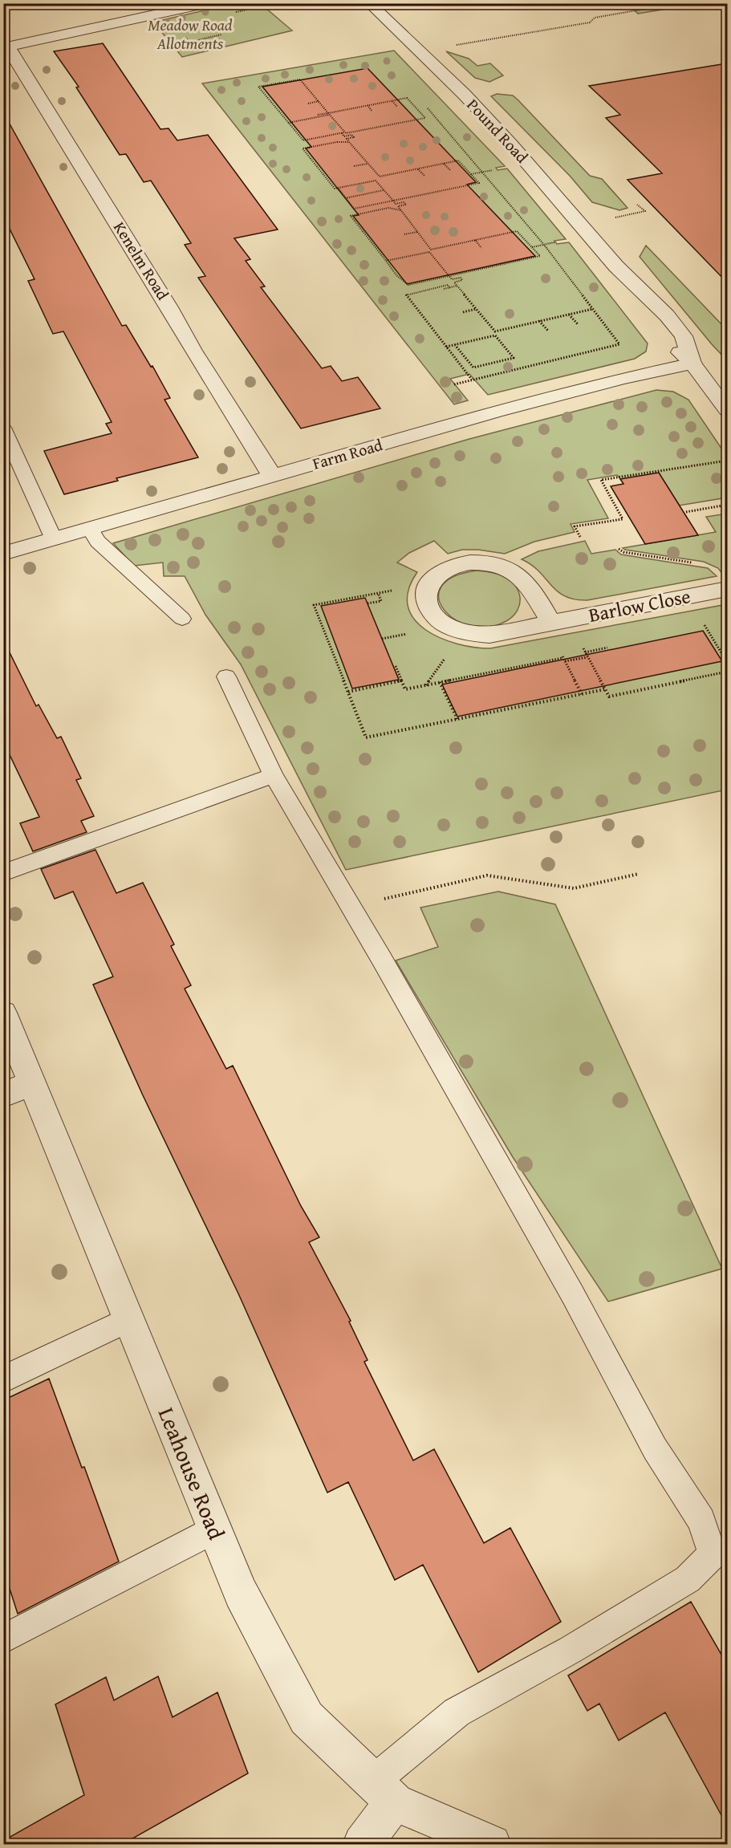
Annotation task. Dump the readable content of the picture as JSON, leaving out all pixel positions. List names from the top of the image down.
{
  "streets": {
    "street": [
      "Pound Road",
      "Kenelm Road",
      "Farm Road",
      "Barlow Close",
      "Leahouse Road"
    ]
  },
  "crossings": [
    ["Pound Road", "Farm Road"],
    ["Kenelm Road", "Farm Road"]
  ],
  "parks": ["Meadow Road Allotments"]
}
